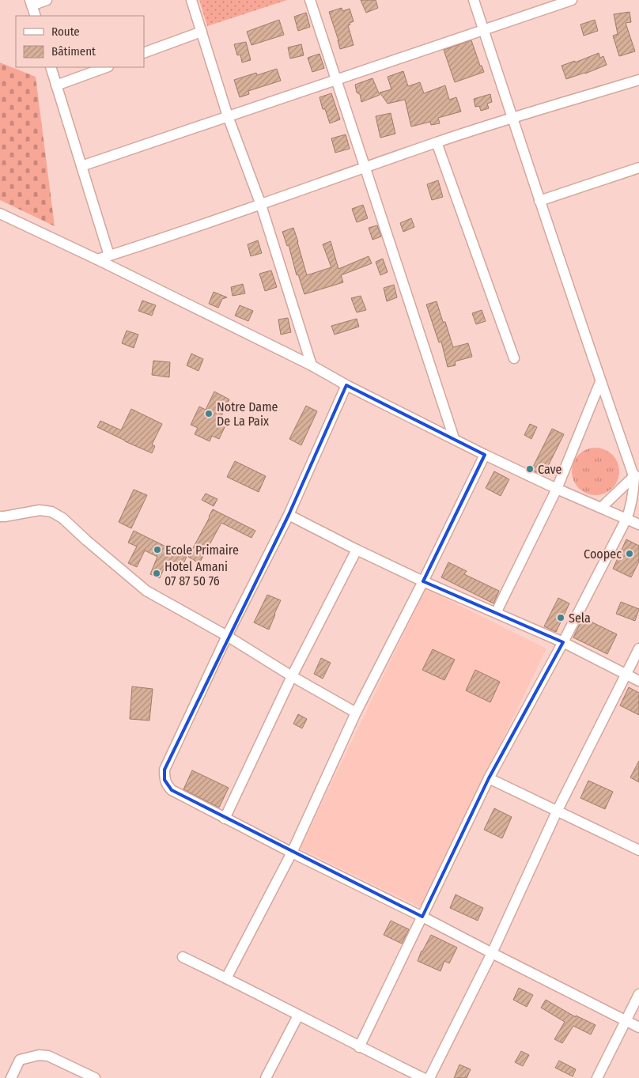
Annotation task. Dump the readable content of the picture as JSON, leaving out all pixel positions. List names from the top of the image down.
{
  "places": [
    "Notre Dame De La Paix",
    "Cave",
    "Ecole Primaire",
    "Coopec",
    "Hotel Amani 07 87 50 76",
    "Sela"
  ],
  "legend": ["Route", "Bâtiment"]
}
